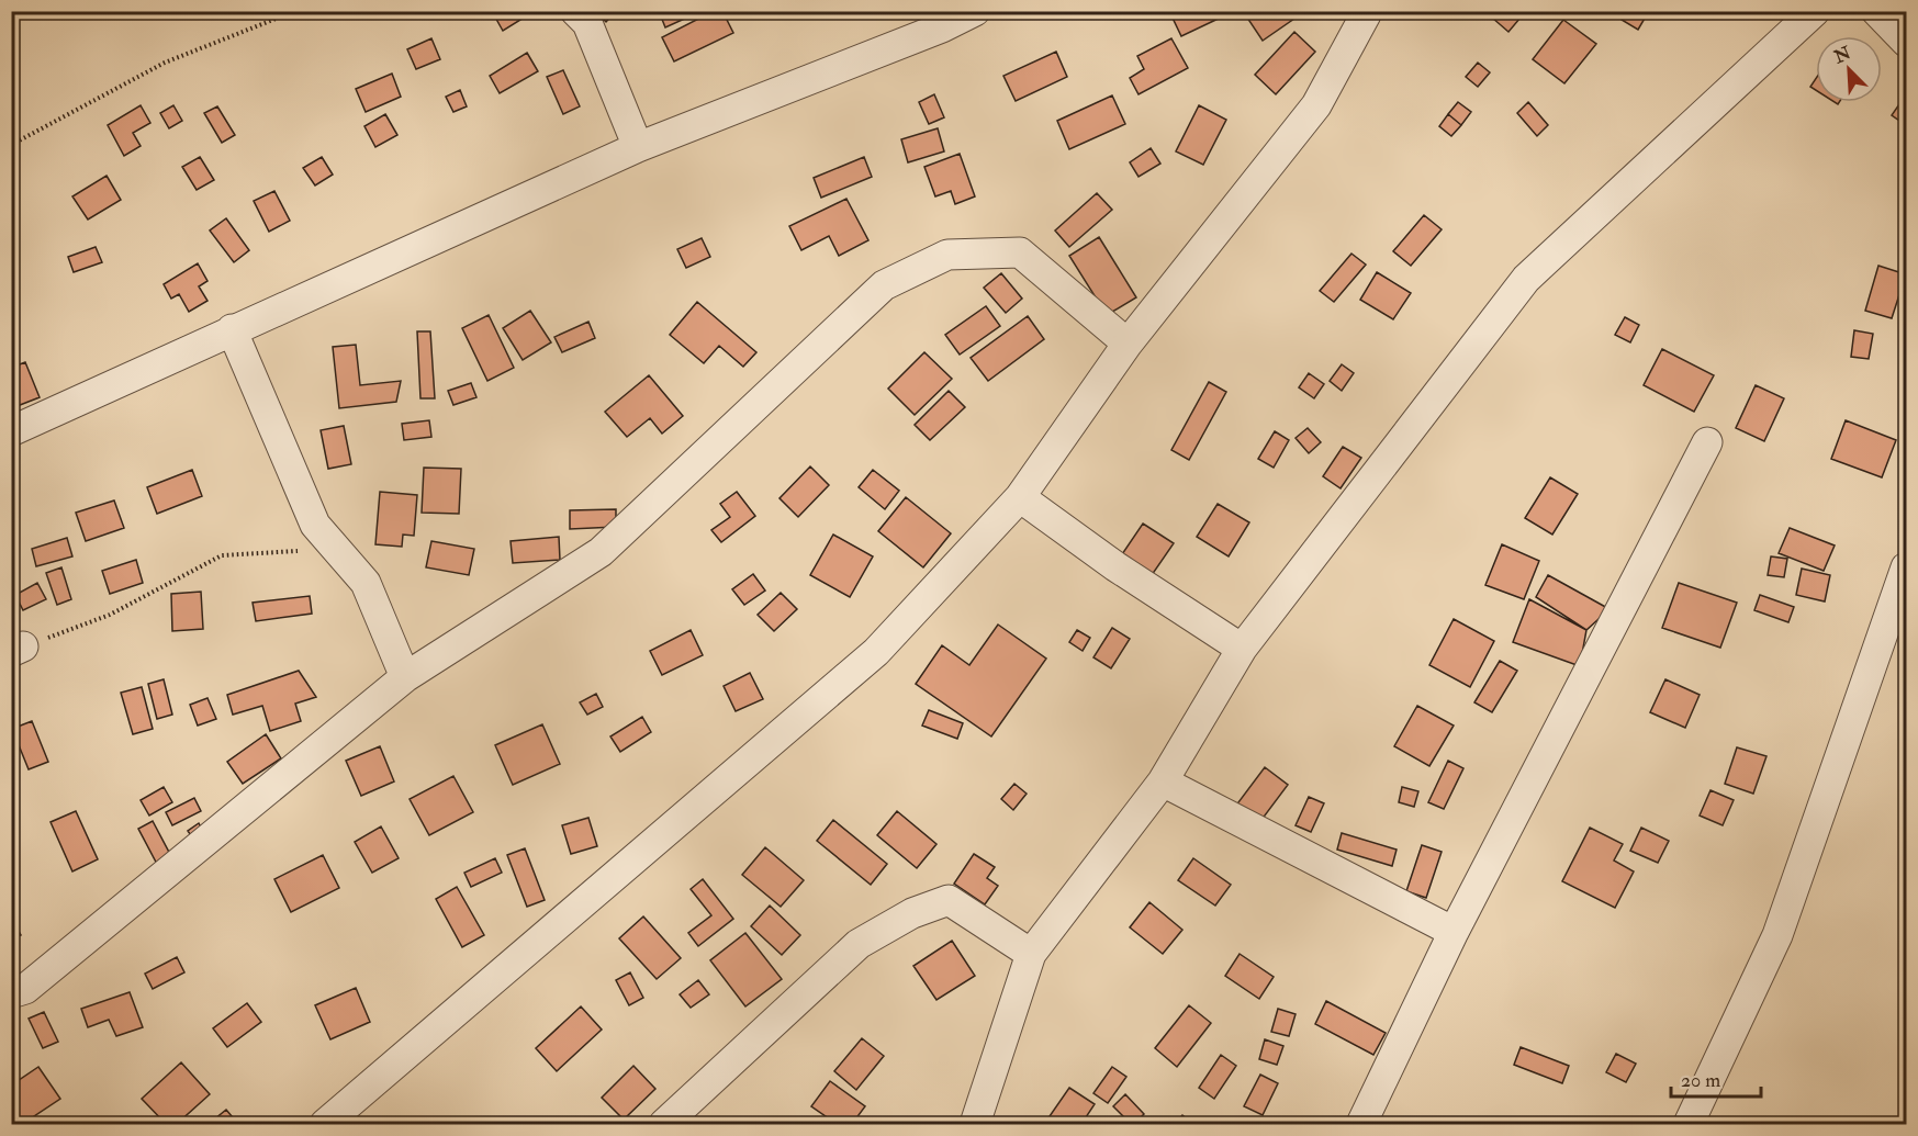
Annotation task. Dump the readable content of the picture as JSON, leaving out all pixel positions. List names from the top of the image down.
{
  "scale_bar": "20 m",
  "north": "top left"
}
